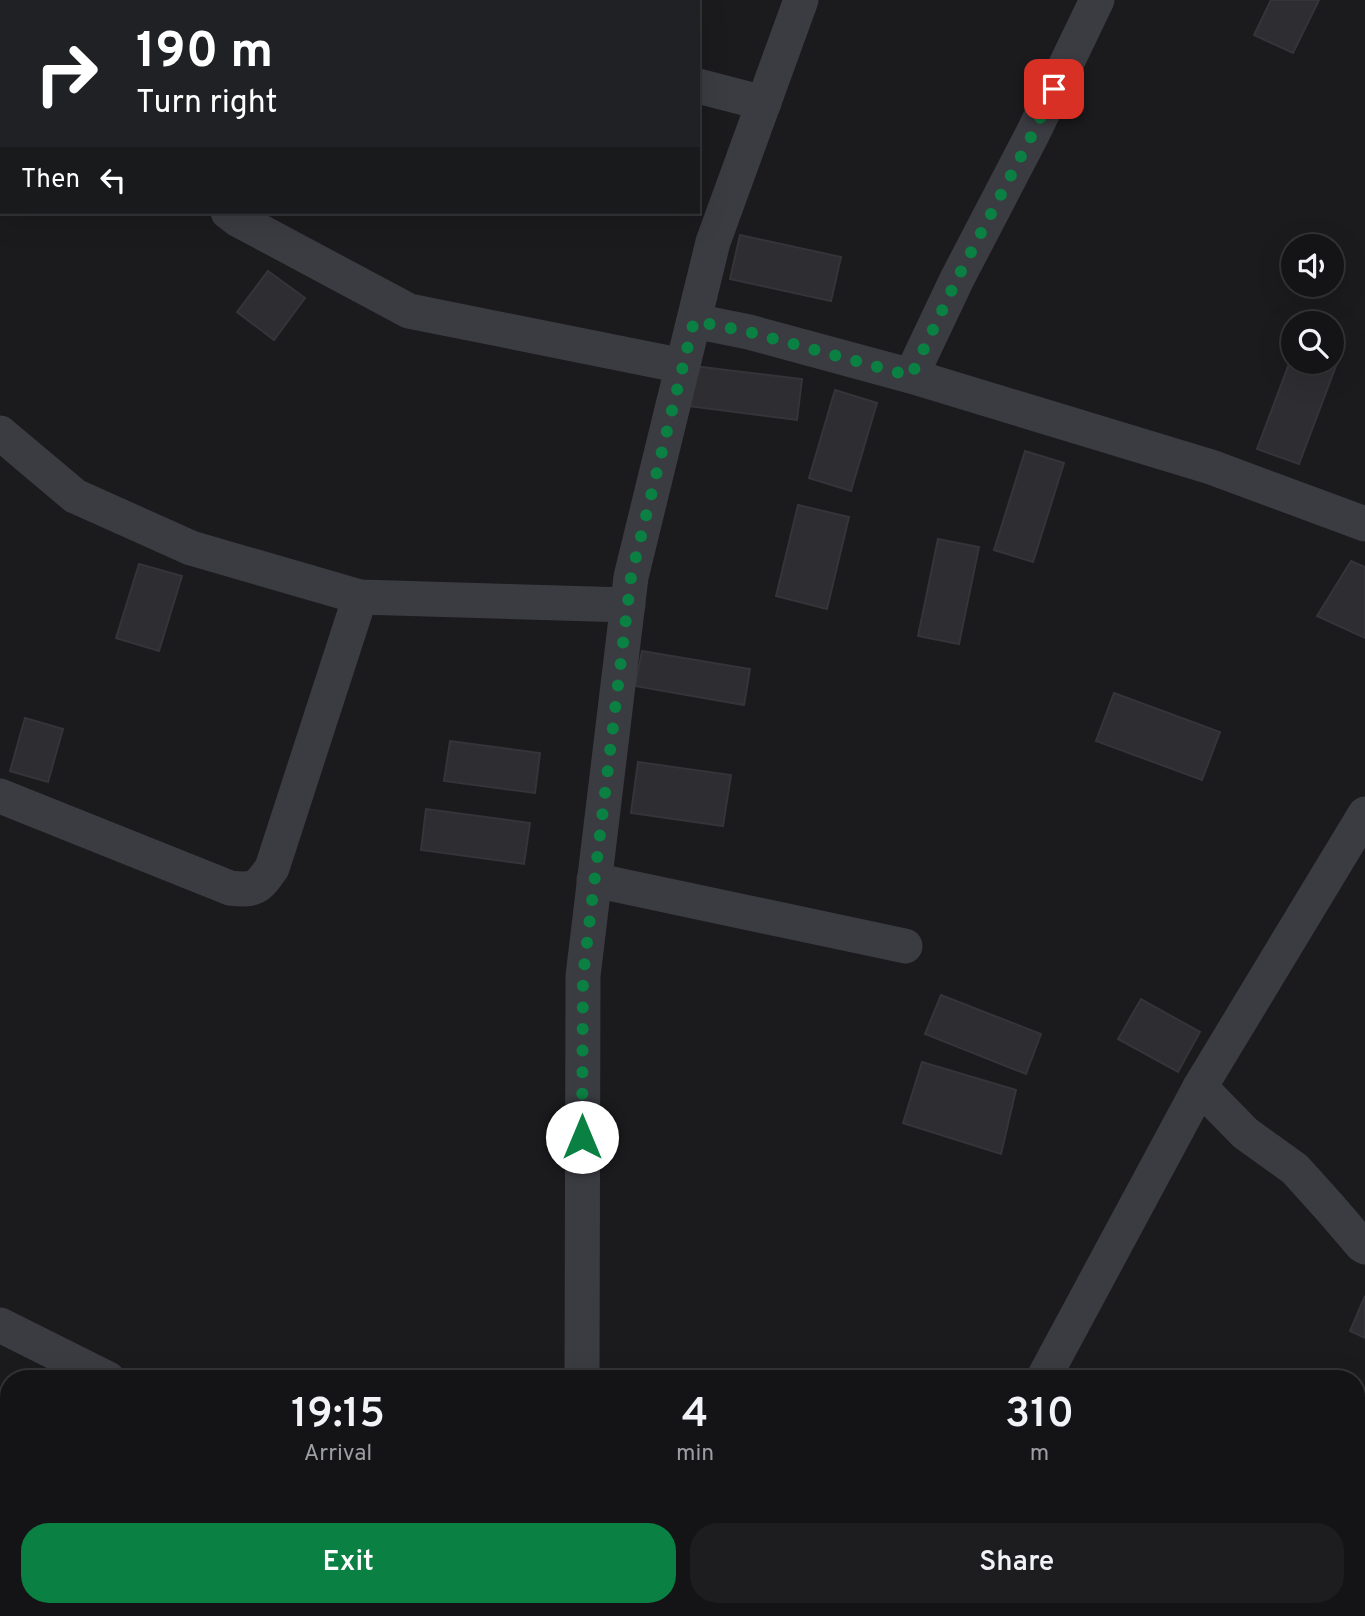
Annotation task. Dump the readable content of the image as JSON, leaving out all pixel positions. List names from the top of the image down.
{
  "page": {
    "turn": ["190 m", "Turn right"],
    "then": "Then",
    "eta": [
      "19:15",
      "Arrival",
      "4",
      "min",
      "310",
      "m"
    ],
    "buttons": ["Exit", "Share"]
  }
}
